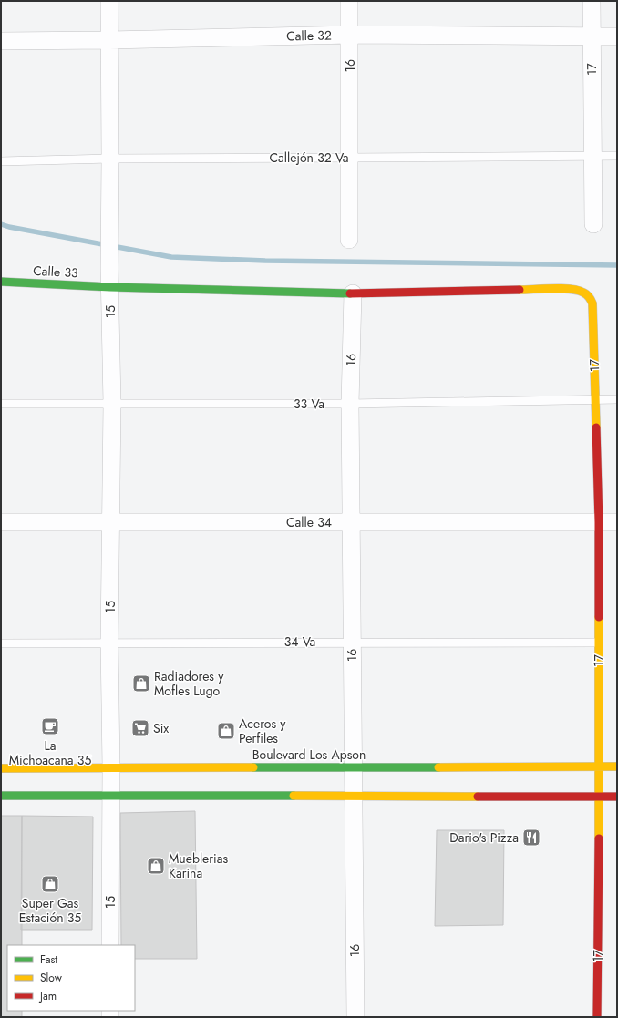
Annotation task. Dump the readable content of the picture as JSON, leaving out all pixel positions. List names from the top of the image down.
{
  "streets": {
    "street": [
      "Calle 32",
      "16",
      "17",
      "Calle 33",
      "15",
      "Calle 34",
      "Boulevard Los Apson"
    ],
    "lane": ["Callejón 32 Va", "33 Va", "34 Va"]
  },
  "crossings": [
    ["Calle 32", "16"],
    ["Calle 32", "17"],
    ["16", "Callejón 32 Va"],
    ["16", "Calle 33"],
    ["16", "33 Va"],
    ["16", "Calle 34"],
    ["16", "34 Va"],
    ["16", "Boulevard Los Apson"],
    ["17", "Callejón 32 Va"],
    ["17", "Calle 33"],
    ["17", "33 Va"],
    ["17", "Calle 34"],
    ["17", "34 Va"],
    ["17", "Boulevard Los Apson"],
    ["Callejón 32 Va", "15"],
    ["Calle 33", "15"],
    ["15", "33 Va"],
    ["15", "Calle 34"],
    ["15", "34 Va"],
    ["15", "Boulevard Los Apson"]
  ],
  "places": {
    "shop": [
      "Radiadores y Mofles Lugo",
      "Aceros y Perfiles",
      "Mueblerias Karina",
      "Super Gas Estación 35"
    ],
    "cafe": ["La Michoacana 35"],
    "supermarket": ["Six"],
    "restaurant": ["Dario's Pizza"]
  },
  "legend": ["Fast", "Slow", "Jam"]
}
